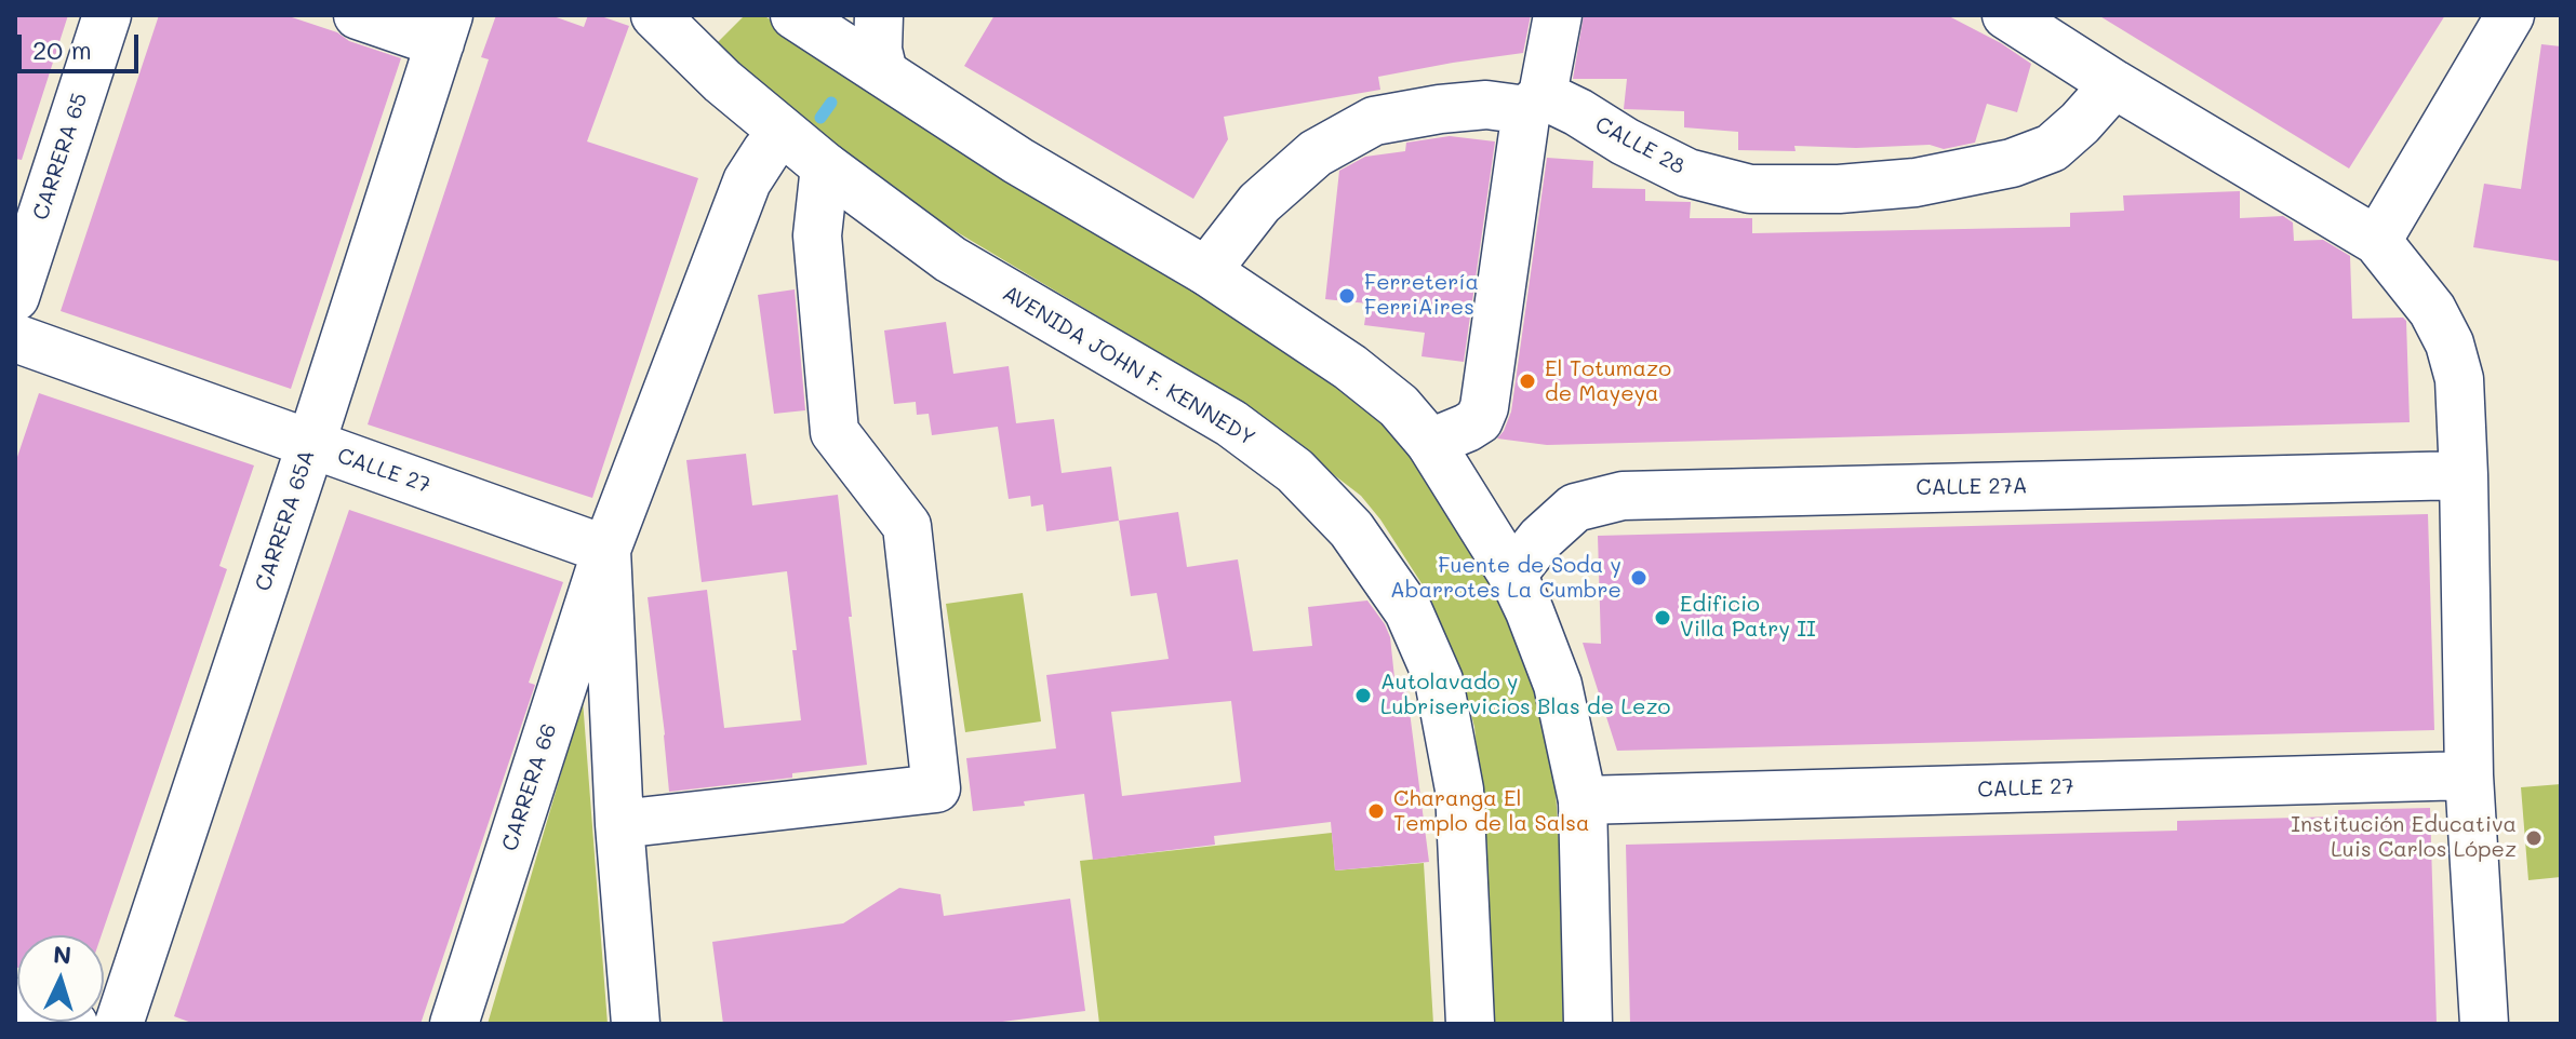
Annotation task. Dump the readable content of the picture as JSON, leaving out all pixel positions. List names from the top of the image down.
{
  "streets": {
    "street": [
      "CALLE 28",
      "CARRERA 65",
      "AVENIDA JOHN F. KENNEDY",
      "CALLE 27",
      "CALLE 27A",
      "CARRERA 65A",
      "CARRERA 66"
    ]
  },
  "crossings": [
    ["AVENIDA JOHN F. KENNEDY", "CARRERA 66"],
    ["CALLE 27", "CARRERA 65A"],
    ["CALLE 27", "CARRERA 66"]
  ],
  "places": [
    "Ferretería FerriAires",
    "El Totumazo de Mayeya",
    "Fuente de Soda y Abarrotes La Cumbre",
    "Edificio Villa Patry II",
    "Autolavado y Lubriservicios Blas de Lezo",
    "Charanga El Templo de la Salsa",
    "Institución Educativa Luis Carlos López"
  ],
  "scale_bar": "20 m",
  "north": "top"
}
